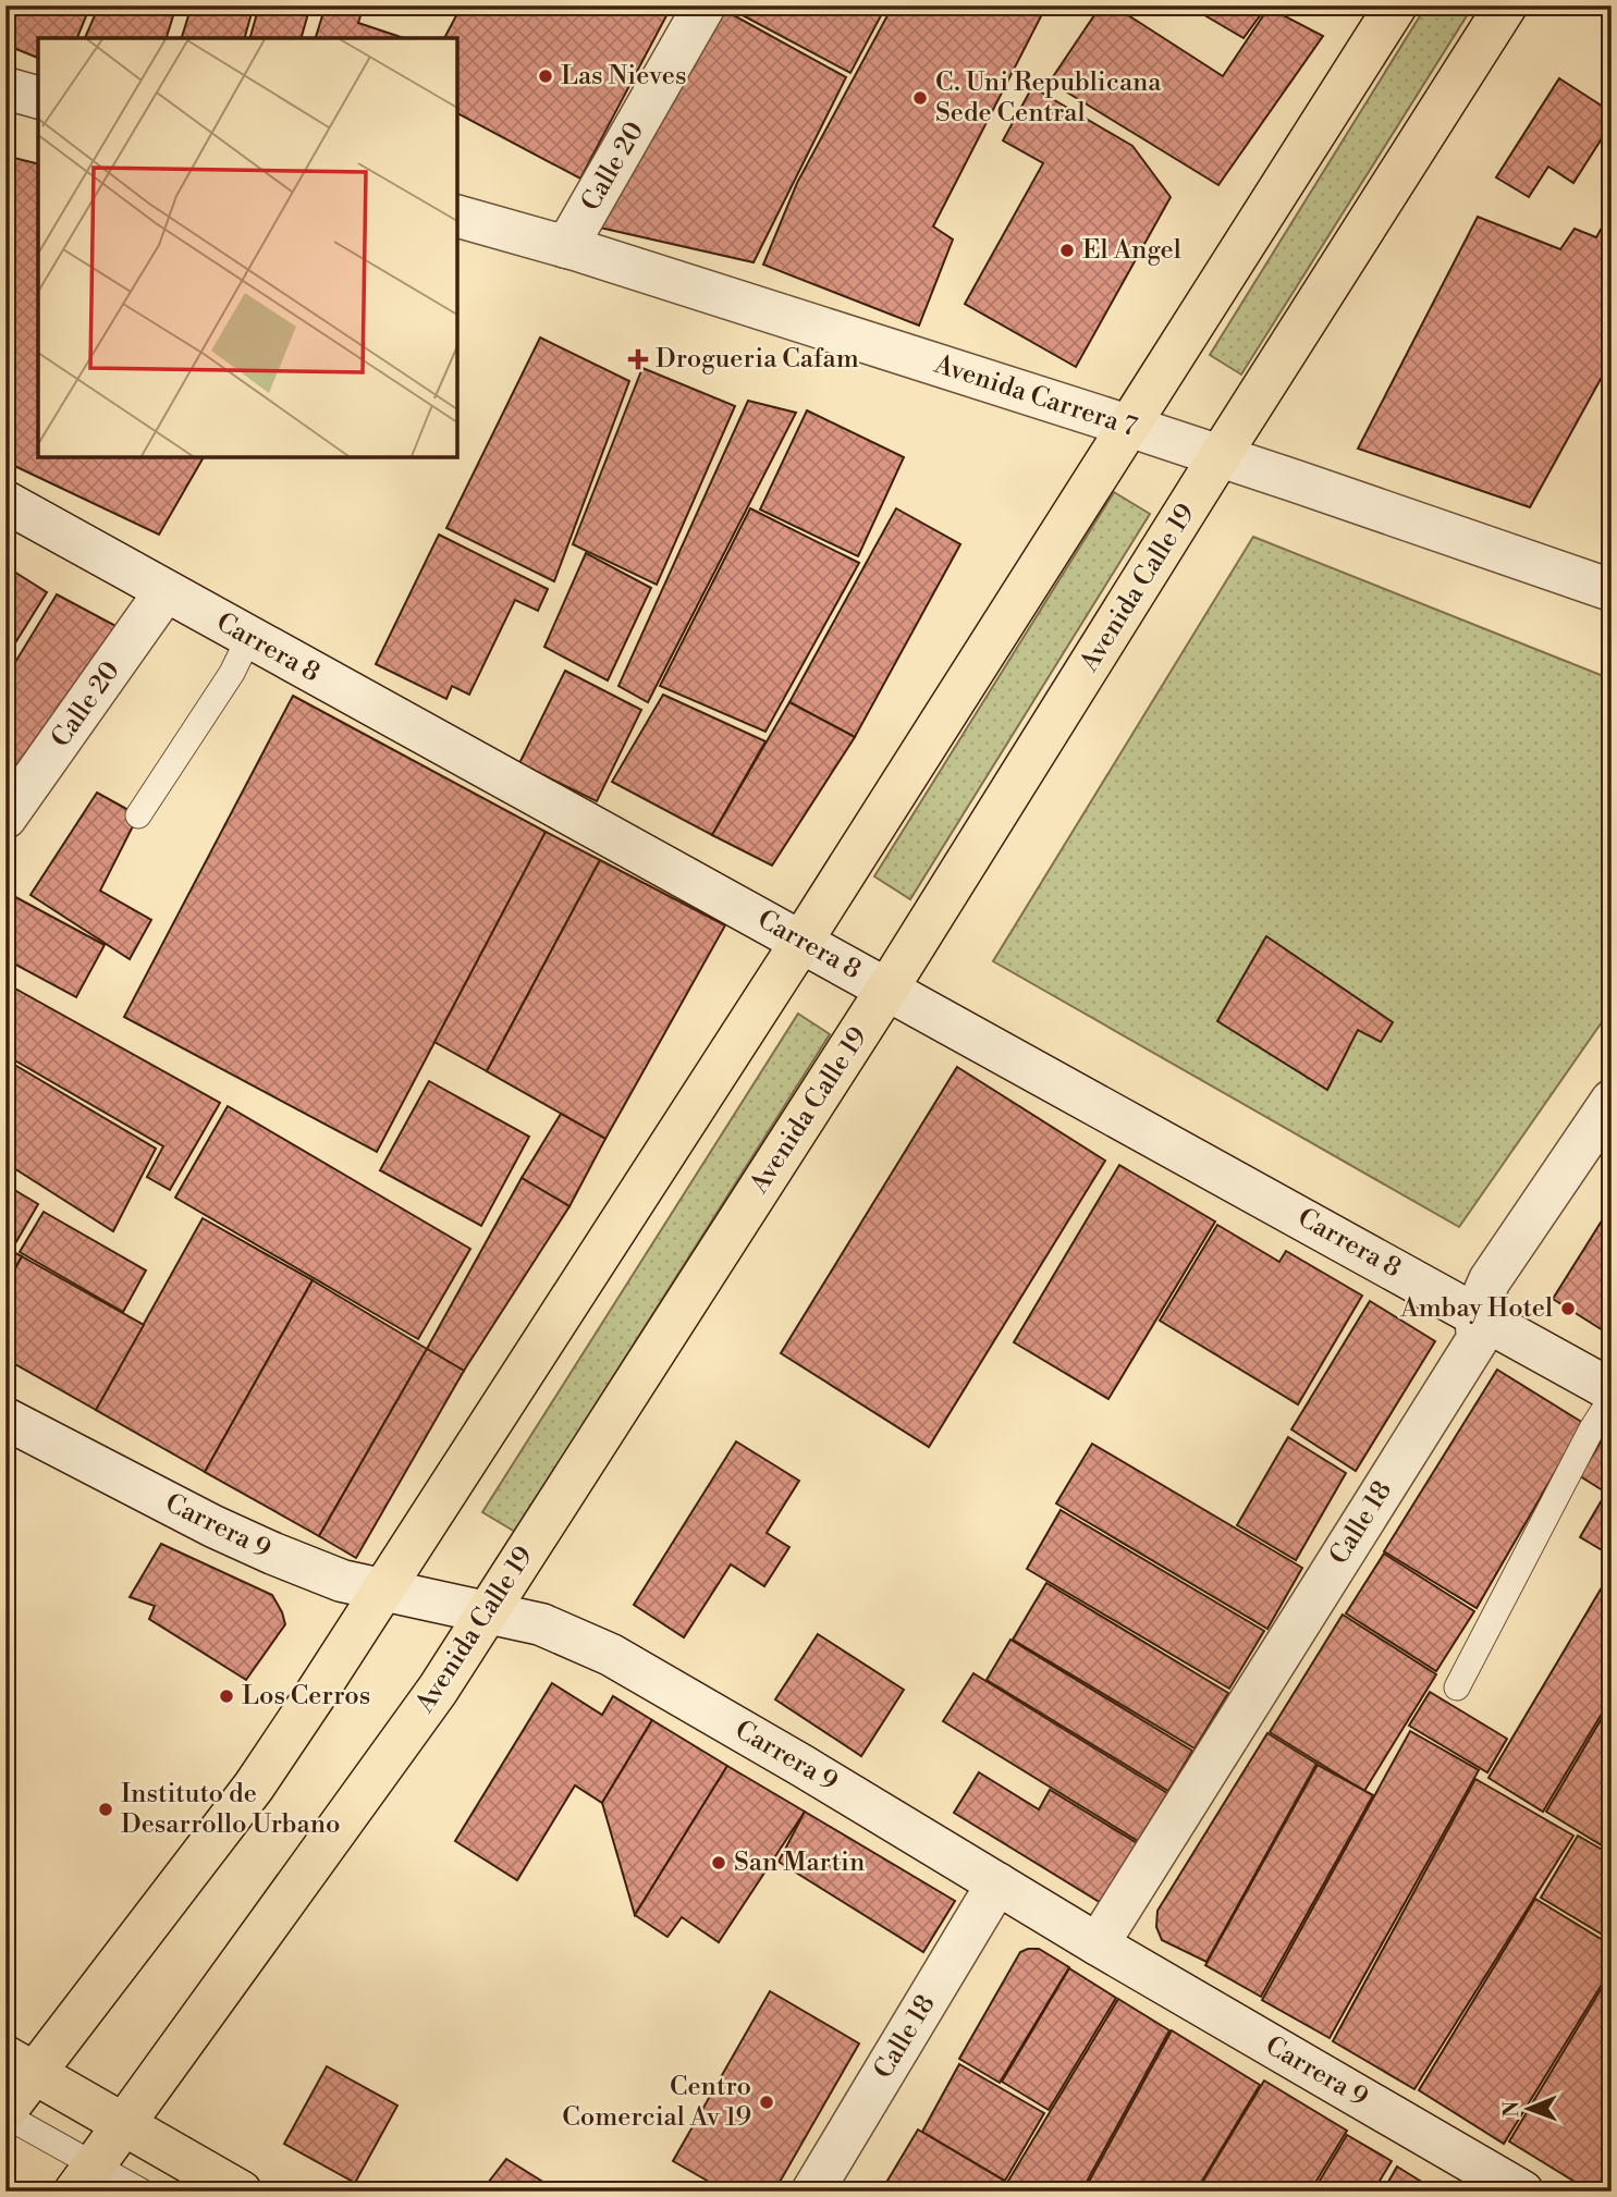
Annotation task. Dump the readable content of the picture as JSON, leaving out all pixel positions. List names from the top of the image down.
{
  "streets": {
    "main road": ["Avenida Calle 19"],
    "street": [
      "Calle 20",
      "Avenida Carrera 7",
      "Carrera 8",
      "Calle 18",
      "Carrera 9"
    ]
  },
  "crossings": [
    ["Calle 20", "Avenida Carrera 7"],
    ["Calle 20", "Carrera 8"],
    ["Avenida Carrera 7", "Avenida Calle 19"],
    ["Avenida Calle 19", "Carrera 8"],
    ["Avenida Calle 19", "Carrera 9"],
    ["Carrera 8", "Calle 18"],
    ["Calle 18", "Carrera 9"]
  ],
  "places": {
    "other": [
      "Las Nieves",
      "C. Uni Republicana Sede Central",
      "El Angel",
      "Ambay Hotel",
      "Los Cerros",
      "Instituto de Desarrollo Urbano",
      "San Martin",
      "Centro Comercial Av 19"
    ],
    "health": ["Drogueria Cafam"]
  },
  "north": "left"
}
